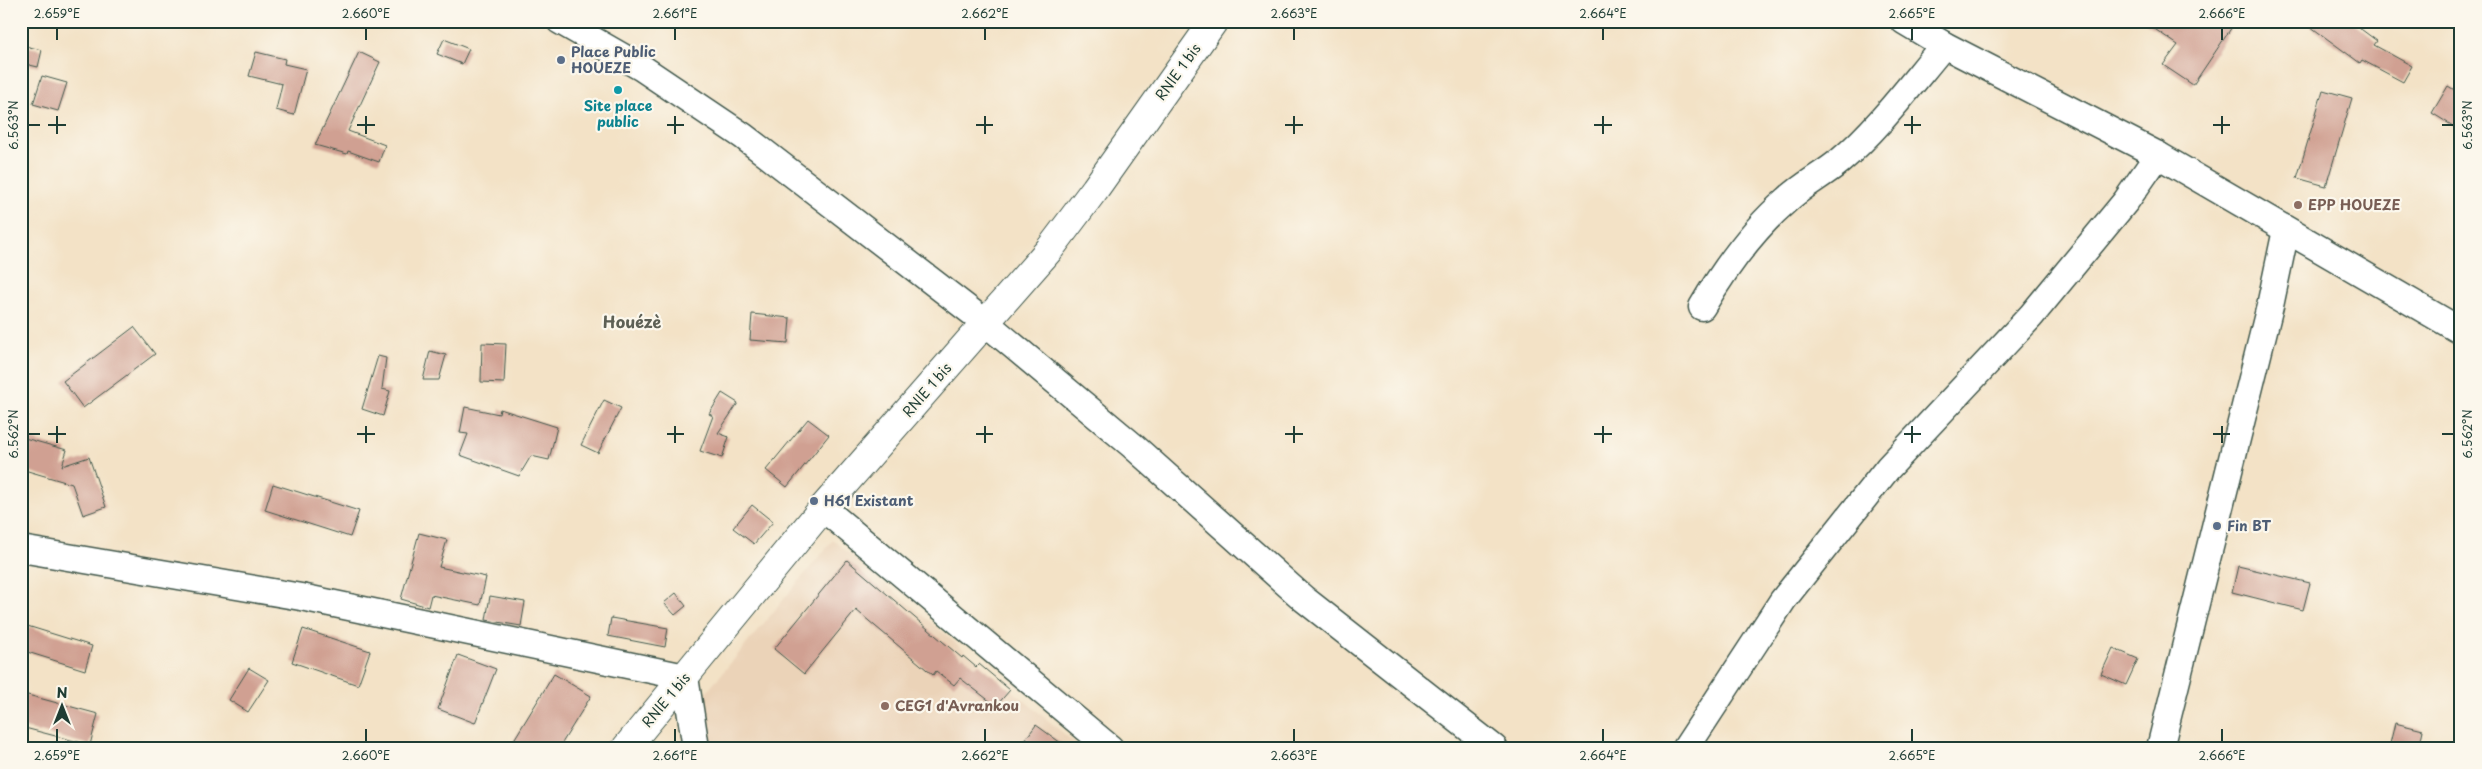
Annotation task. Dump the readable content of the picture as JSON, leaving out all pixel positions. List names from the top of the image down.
{
  "streets": {
    "main road": ["RNIE 1 bis"]
  },
  "districts": ["Houézè"],
  "places": [
    "Place Public HOUEZE",
    "Site place public",
    "EPP HOUEZE",
    "H61 Existant",
    "Fin BT",
    "CEG1 d'Avrankou"
  ],
  "north": "top",
  "coordinates": [
    "2.659°E",
    "2.660°E",
    "2.661°E",
    "2.662°E",
    "2.663°E",
    "2.664°E",
    "2.665°E",
    "2.666°E",
    "6.563°N",
    "6.562°N"
  ]
}
